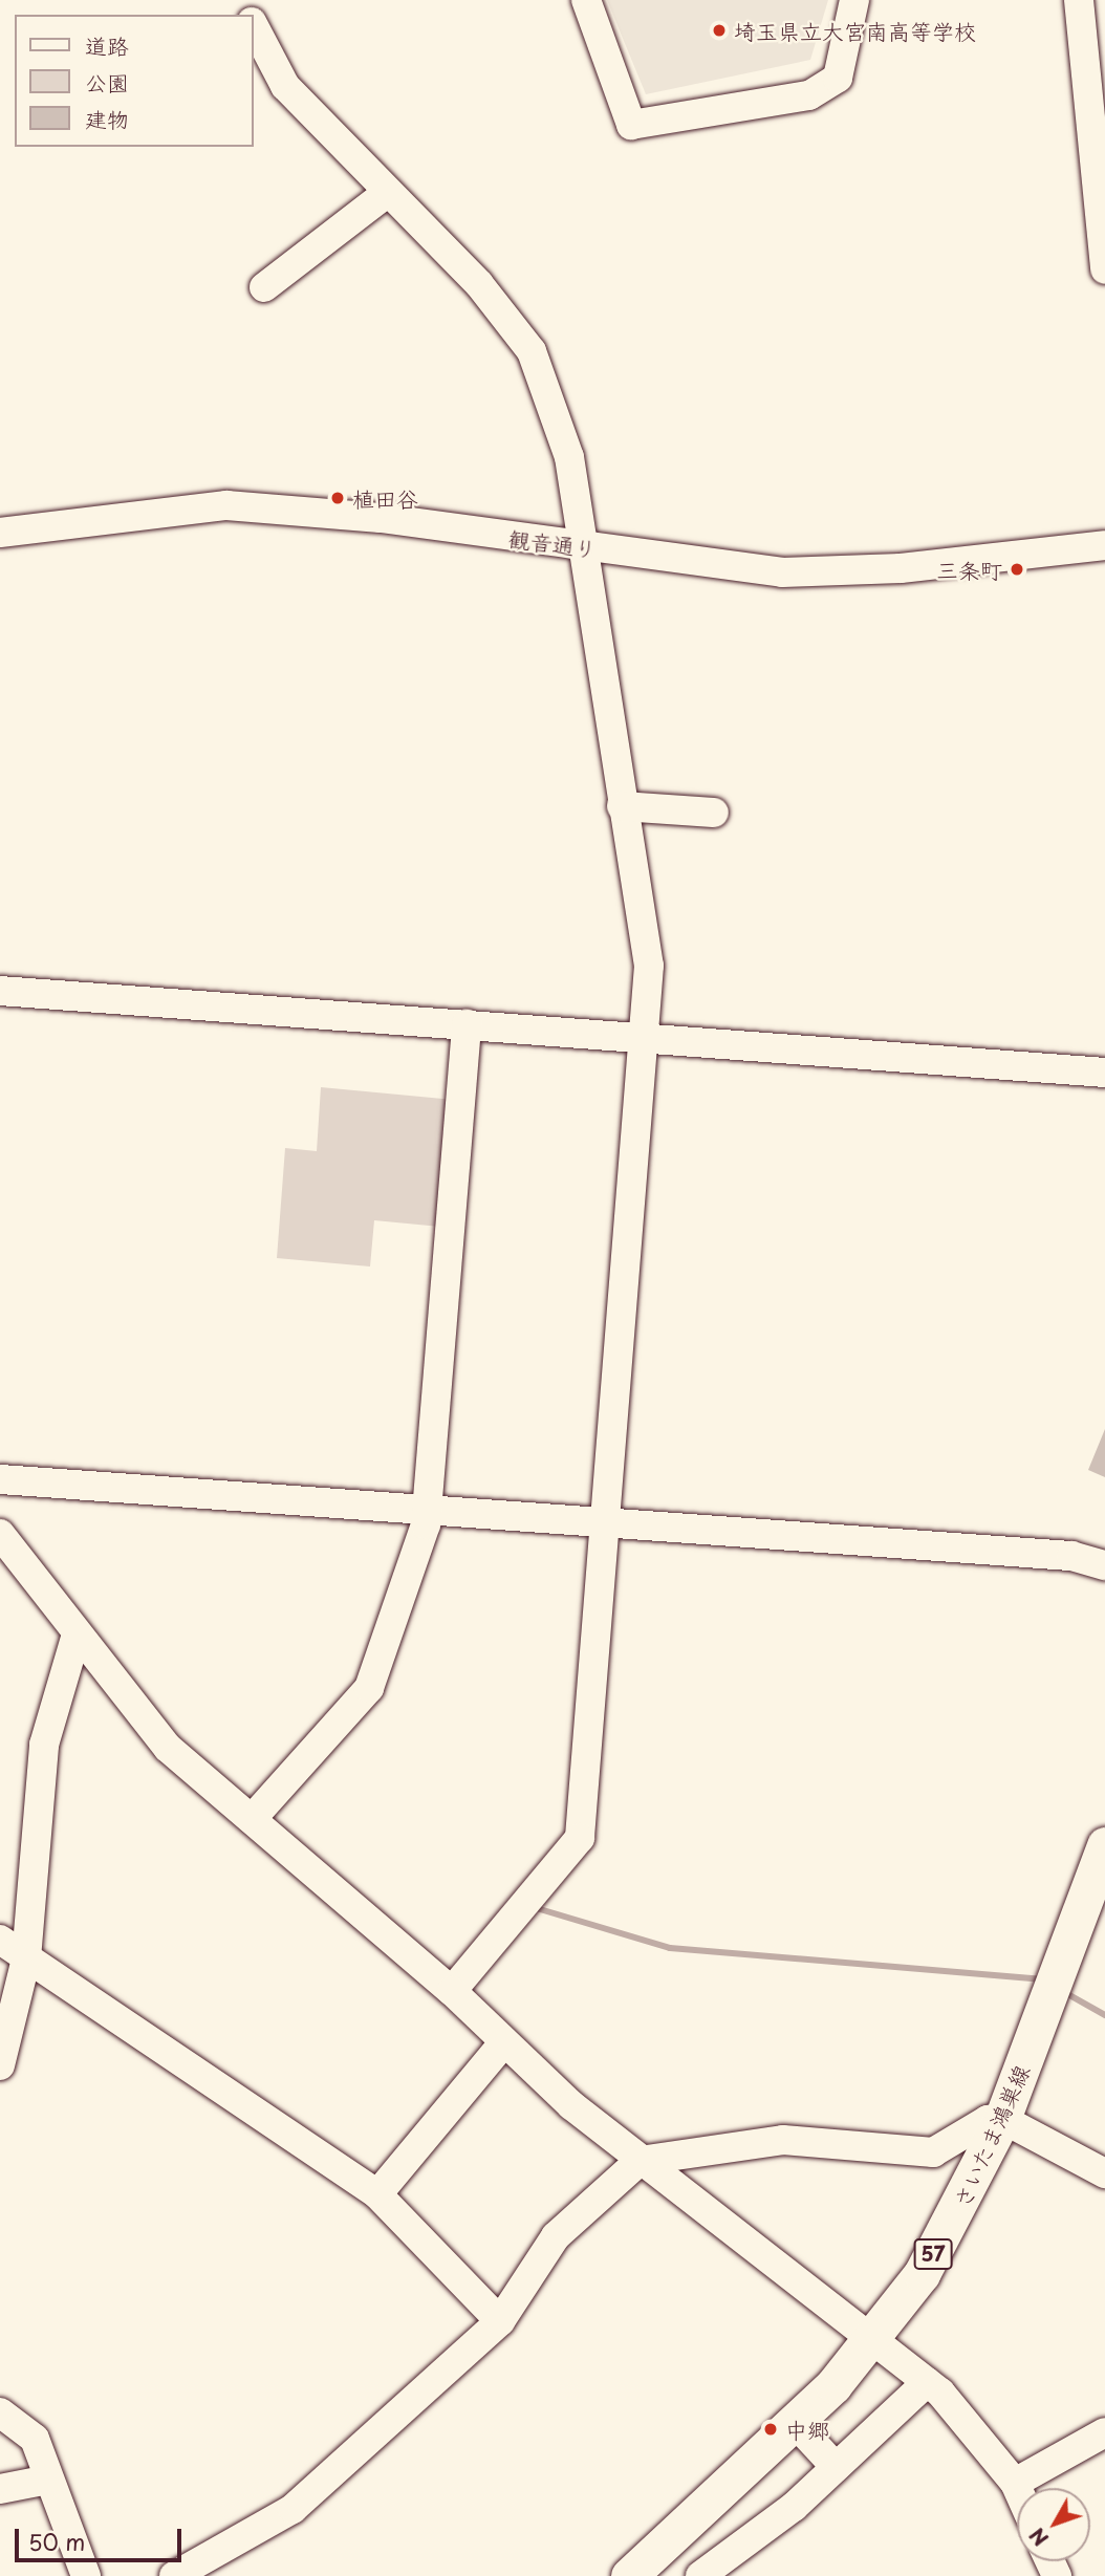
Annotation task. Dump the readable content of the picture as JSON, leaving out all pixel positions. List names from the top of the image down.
{
  "streets": {
    "main road": ["さいたま鴻巣線", "57"],
    "street": ["観音通り"]
  },
  "places": [
    "埼玉県立大宮南高等学校",
    "植田谷",
    "三条町",
    "中郷"
  ],
  "legend": ["道路", "公園", "建物"],
  "scale_bar": "50 m",
  "north": "bottom left"
}
